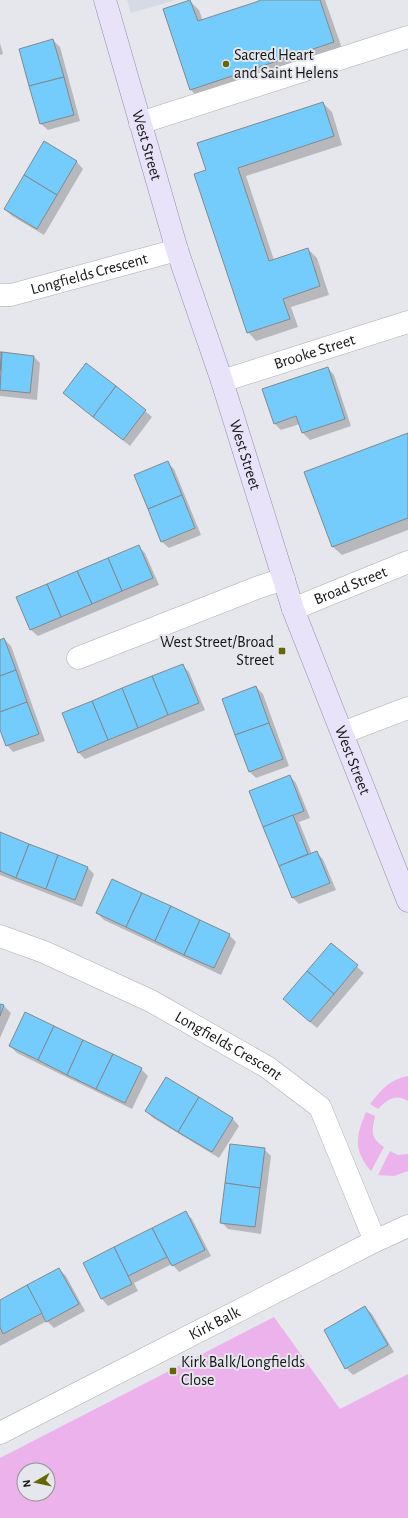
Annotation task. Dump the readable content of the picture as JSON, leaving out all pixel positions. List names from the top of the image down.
{
  "streets": {
    "main road": ["West Street"],
    "street": [
      "Longfields Crescent",
      "Brooke Street",
      "Broad Street",
      "Kirk Balk"
    ]
  },
  "crossings": [
    ["West Street", "Longfields Crescent"],
    ["West Street", "Brooke Street"],
    ["West Street", "Broad Street"],
    ["Longfields Crescent", "Kirk Balk"]
  ],
  "places": {
    "other": ["Sacred Heart and Saint Helens"],
    "transit": ["West Street/Broad Street", "Kirk Balk/Longfields Close"]
  },
  "north": "left"
}
